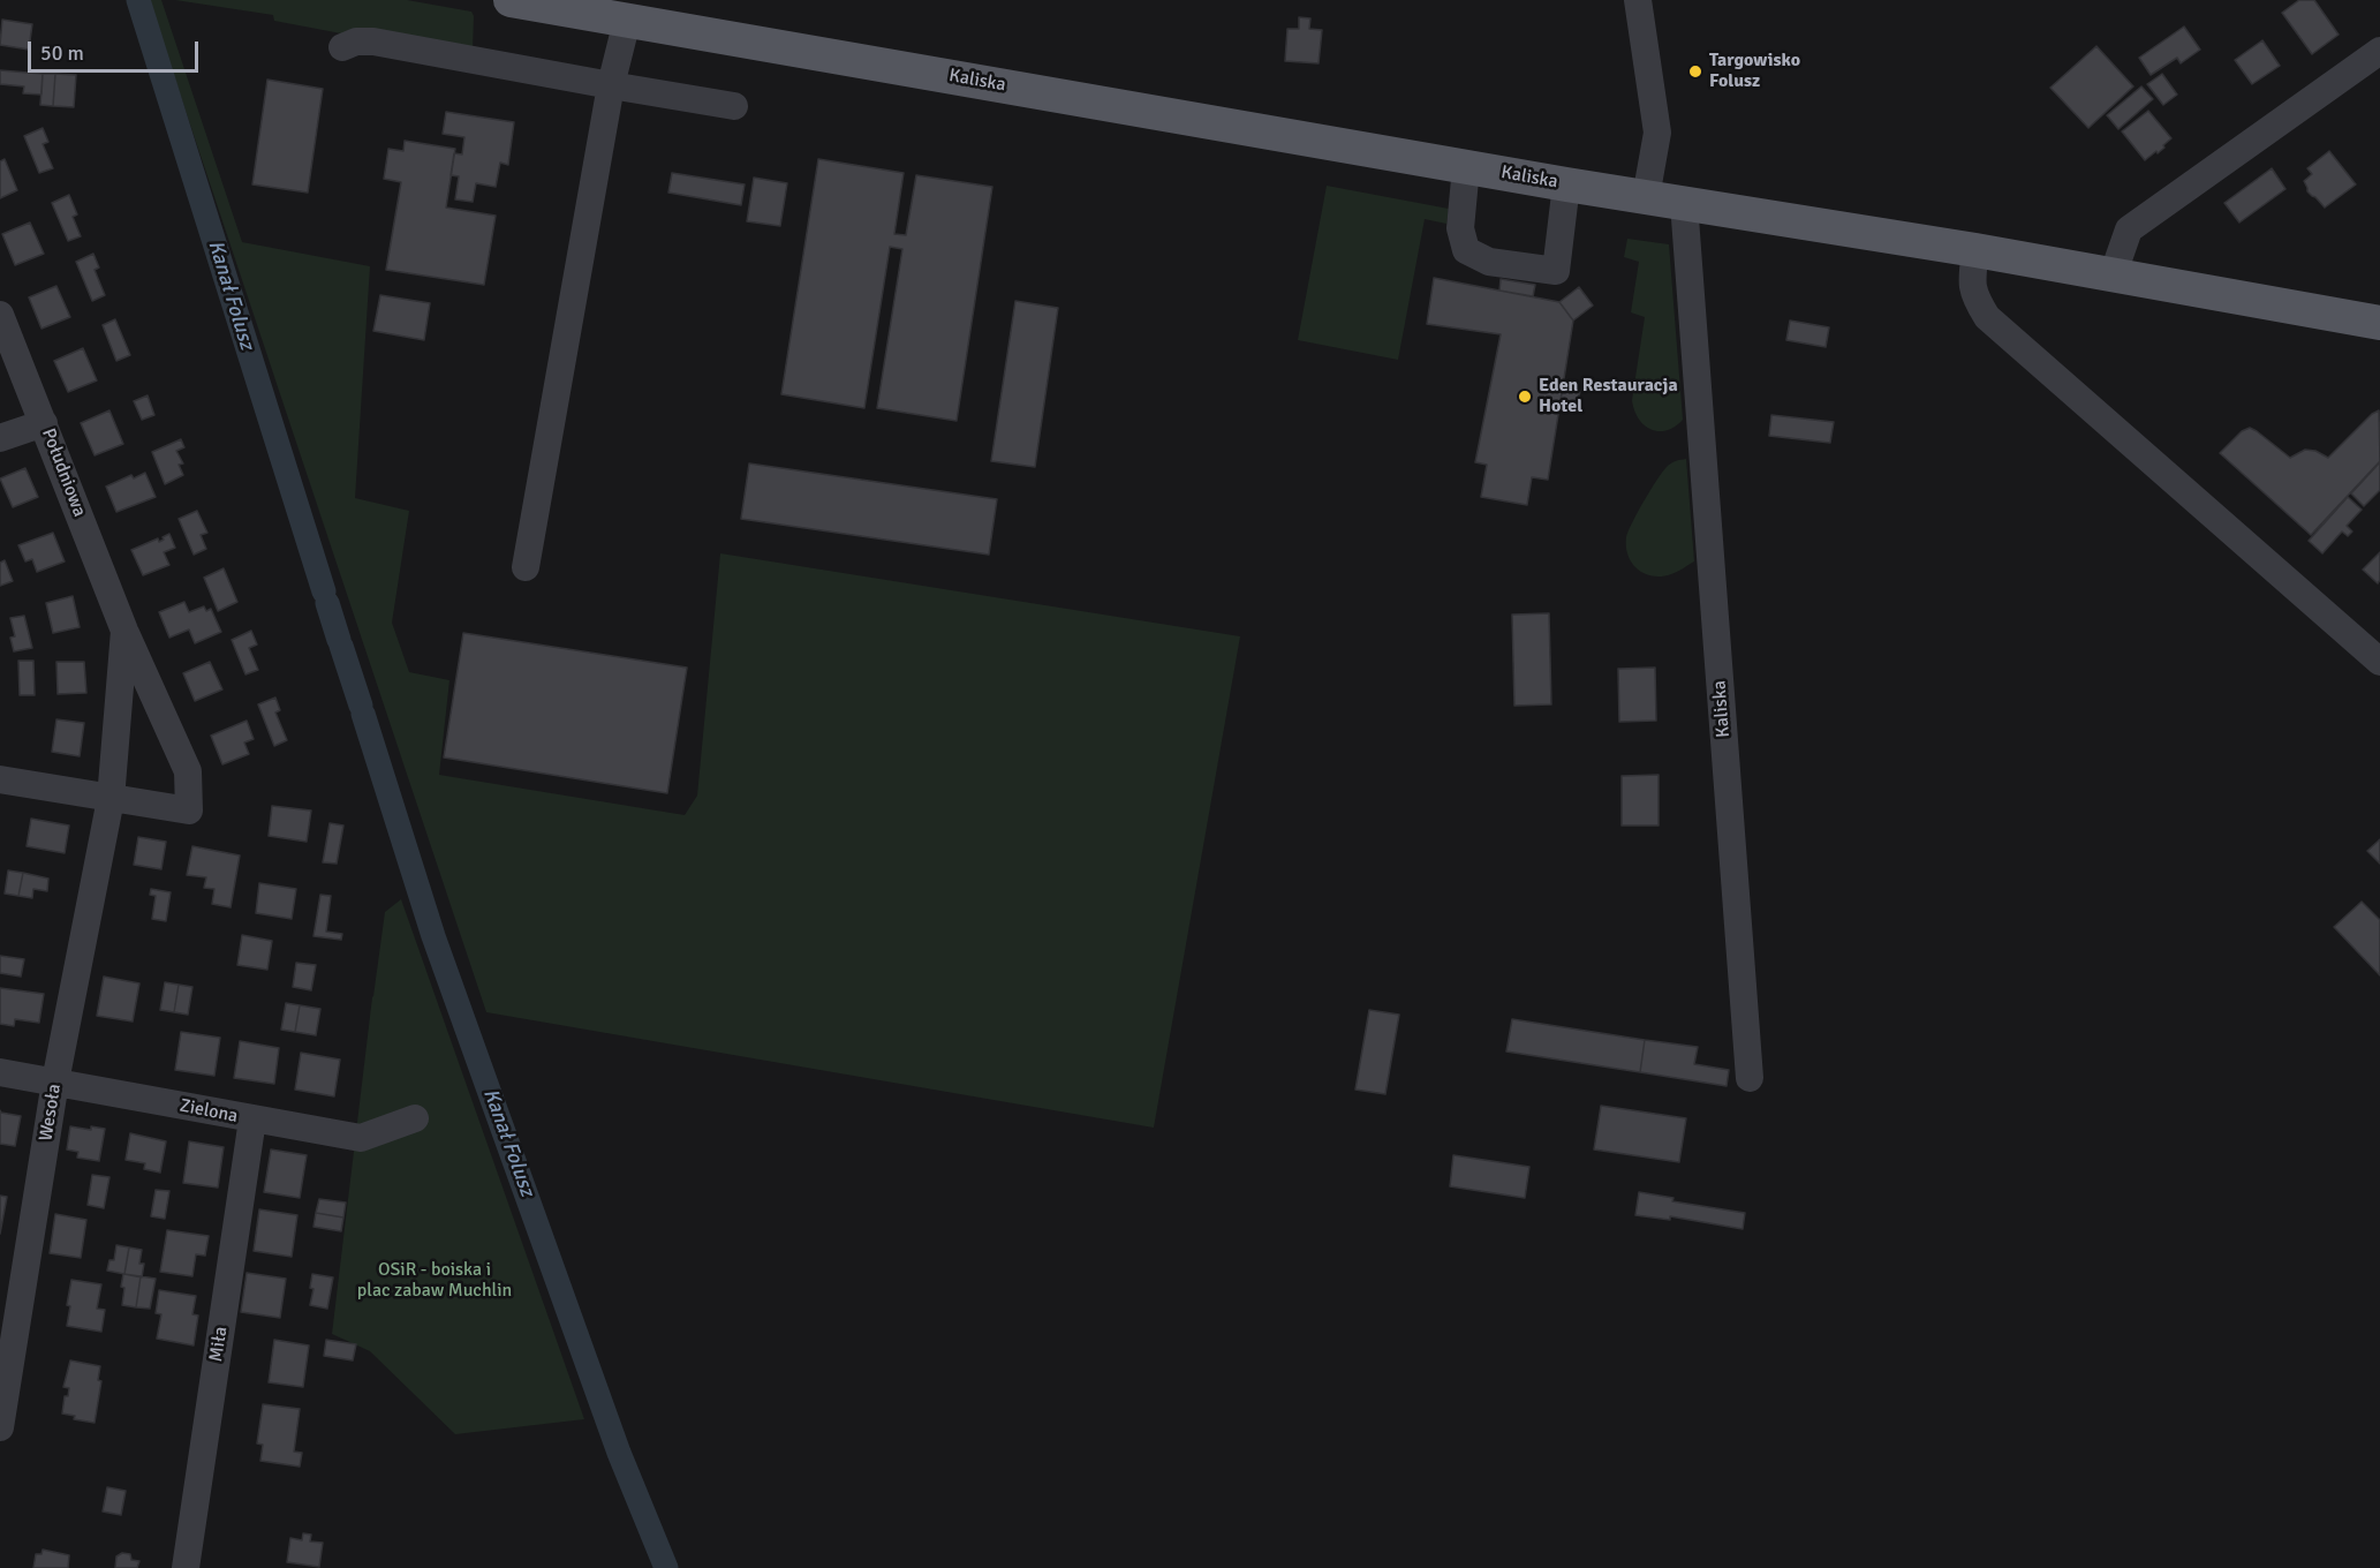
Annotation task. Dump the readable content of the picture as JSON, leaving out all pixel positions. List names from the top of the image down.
{
  "streets": {
    "main road": ["Kaliska"],
    "street": [
      "Południowa",
      "Zielona",
      "Wesoła",
      "Miła"
    ]
  },
  "crossings": [
    ["Południowa", "Wesoła"],
    ["Zielona", "Wesoła"],
    ["Zielona", "Miła"]
  ],
  "water": ["Kanał Folusz"],
  "parks": ["OSiR - boiska i plac zabaw Muchlin"],
  "places": ["Targowisko Folusz", "Eden Restauracja Hotel"],
  "scale_bar": "50 m"
}
